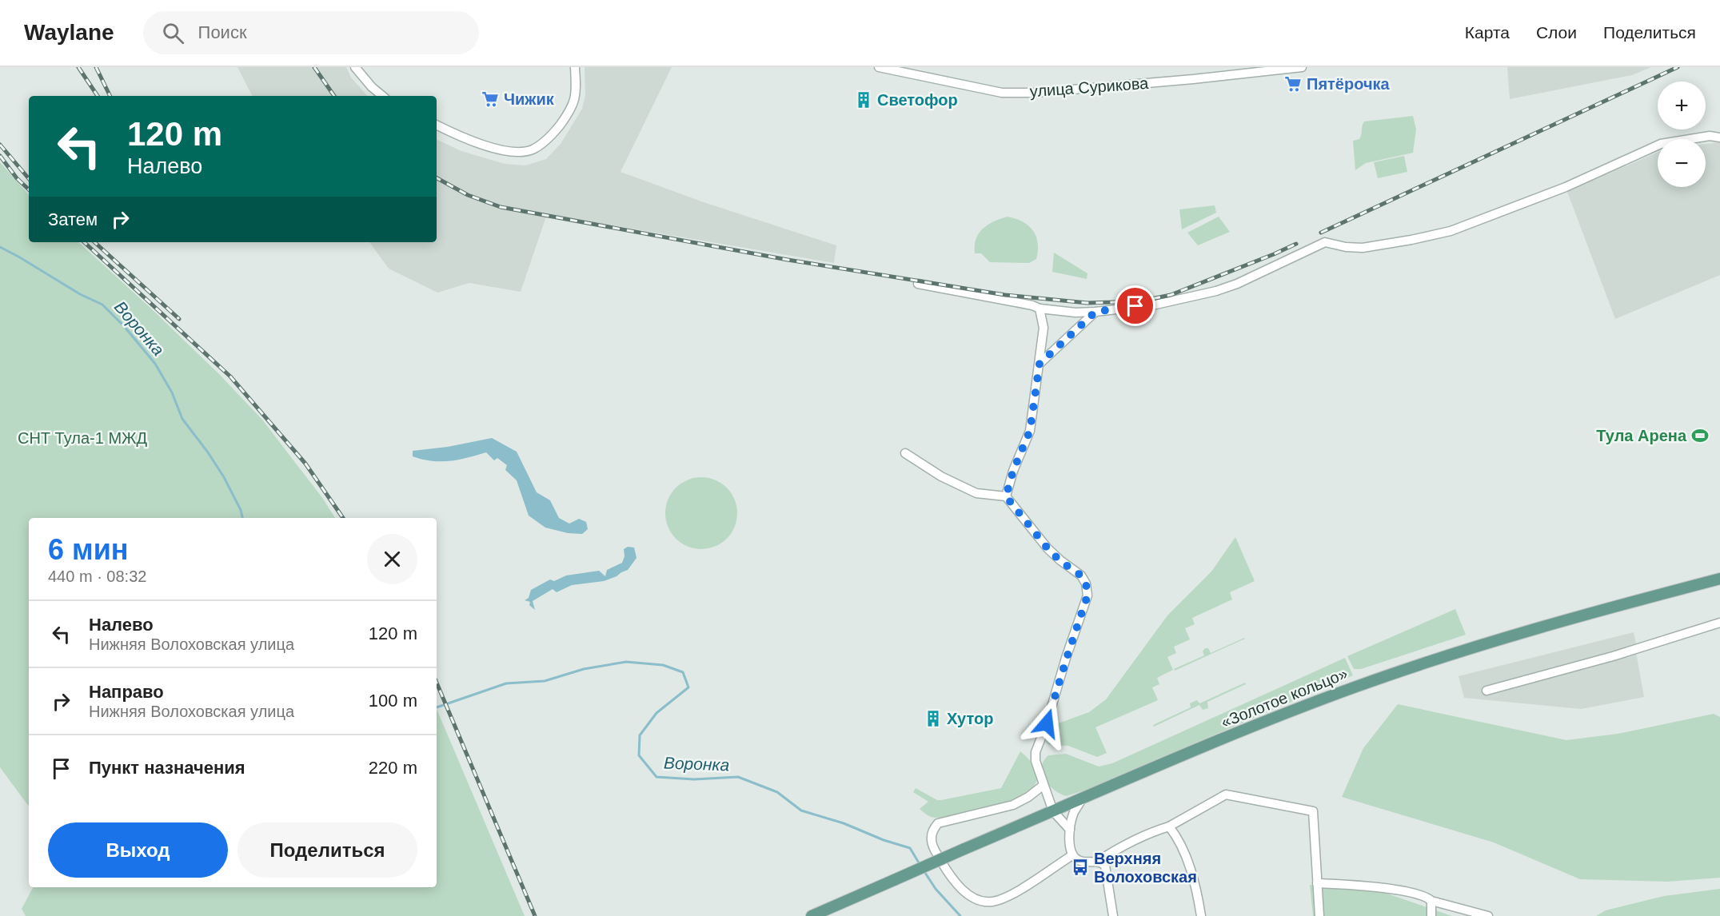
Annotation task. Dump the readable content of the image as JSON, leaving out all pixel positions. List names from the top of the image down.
{
  "streets": {
    "main road": ["«Золотое кольцо»"],
    "street": ["улица Сурикова"]
  },
  "water": ["Воронка"],
  "parks": ["СНТ Тула-1 МЖД"],
  "places": {
    "supermarket": ["Пятёрочка", "Чижик"],
    "building": ["Светофор", "Хутор"],
    "sports": ["Тула Арена"],
    "bus stop": ["Верхняя Волоховская"]
  },
  "page": {
    "header": "Waylane",
    "search": "Поиск",
    "nav": ["Карта", "Слои", "Поделиться"],
    "map_buttons": ["+", "−"],
    "turn": ["120 m", "Налево"],
    "then": "Затем",
    "heading": ["6 мин", "440 m · 08:32"],
    "list": [
      {
        "name": "Налево",
        "note": "Нижняя Волоховская улица",
        "value": "120 m"
      },
      {
        "name": "Направо",
        "note": "Нижняя Волоховская улица",
        "value": "100 m"
      },
      {
        "name": "Пункт назначения",
        "value": "220 m"
      }
    ],
    "buttons": ["Выход", "Поделиться"]
  }
}
